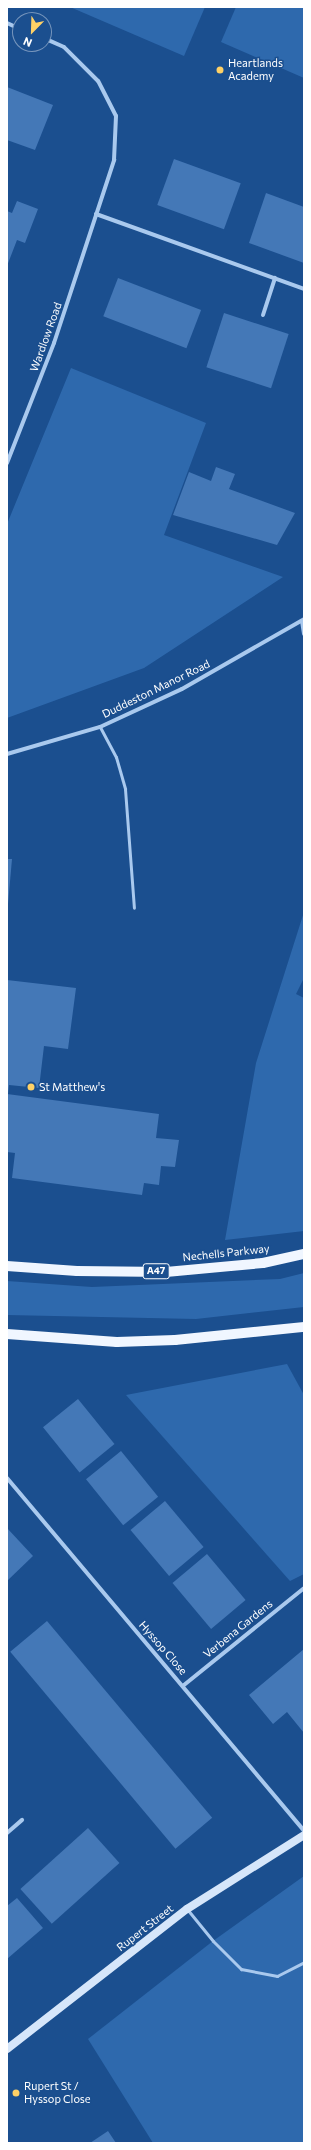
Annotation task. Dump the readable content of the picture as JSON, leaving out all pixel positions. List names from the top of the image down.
{
  "streets": {
    "main road": ["Nechells Parkway", "A47"],
    "street": [
      "Wardlow Road",
      "Duddeston Manor Road",
      "Verbena Gardens",
      "Hyssop Close",
      "Rupert Street"
    ]
  },
  "crossings": [
    ["Verbena Gardens", "Hyssop Close"]
  ],
  "places": ["Heartlands Academy", "St Matthew's", "Rupert St / Hyssop Close"],
  "north": "bottom left"
}
